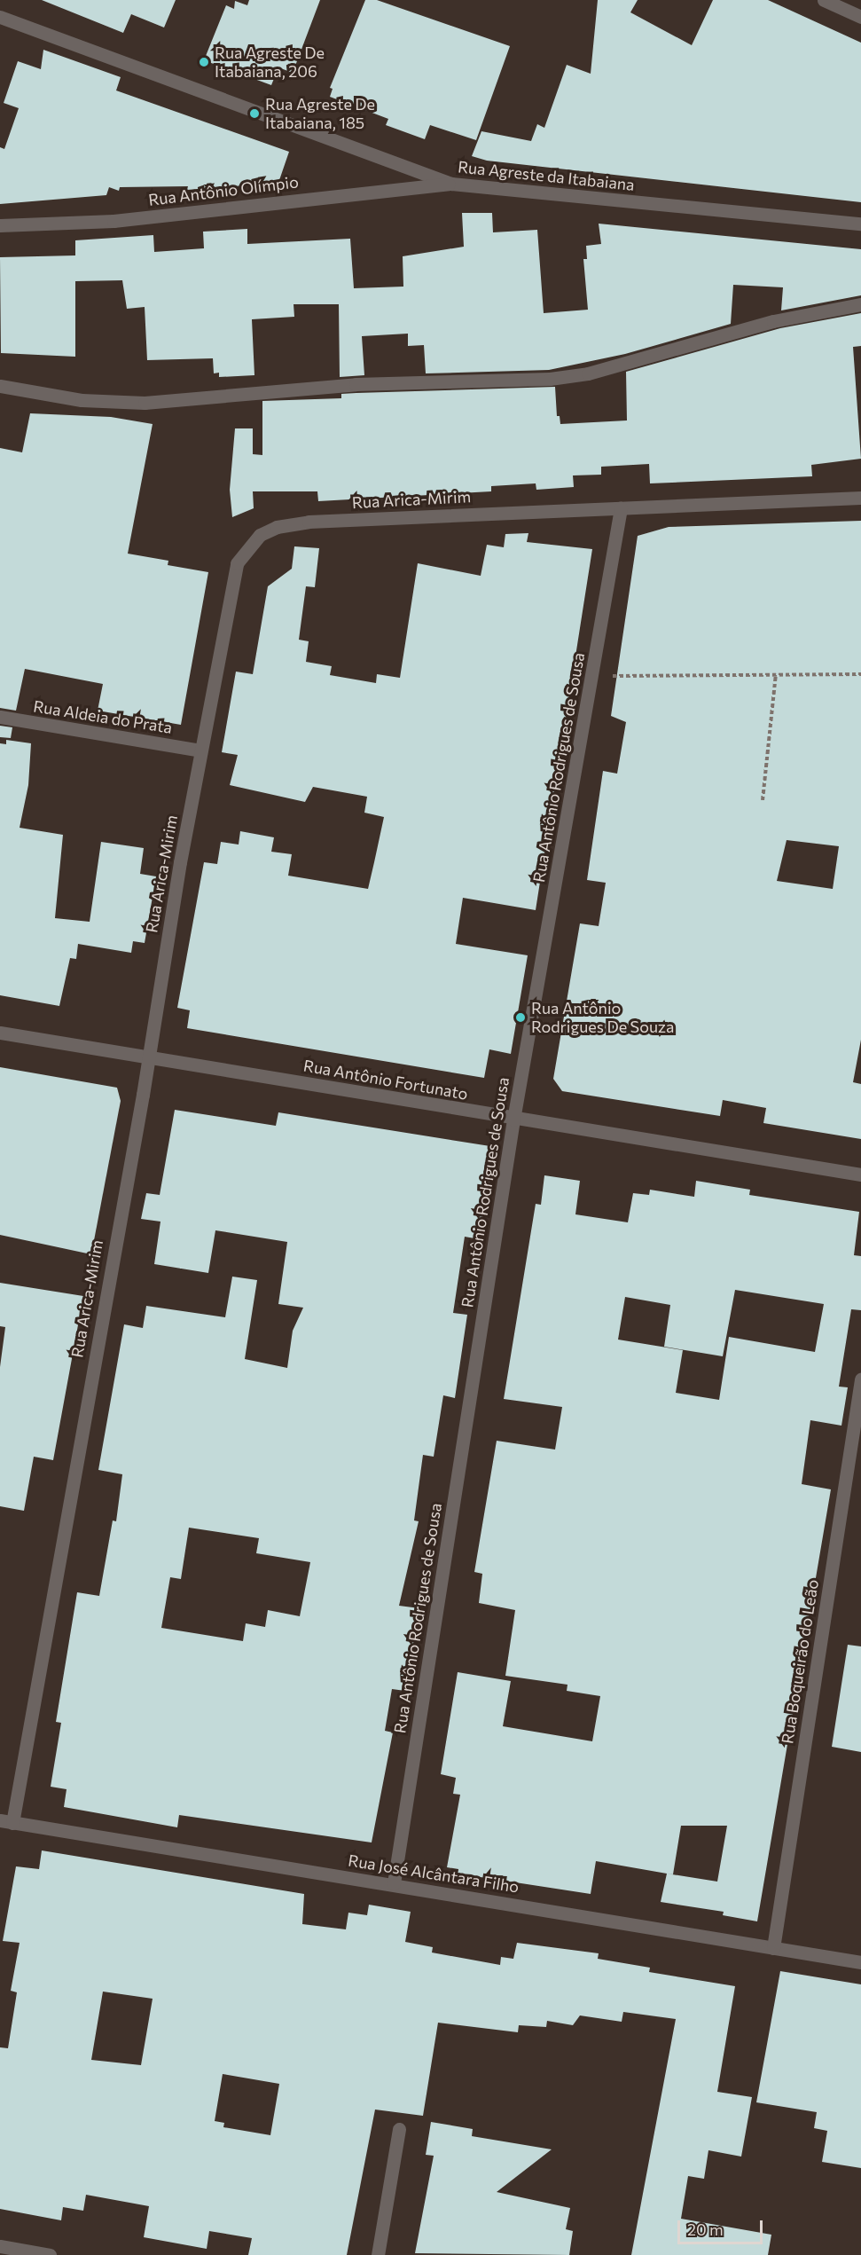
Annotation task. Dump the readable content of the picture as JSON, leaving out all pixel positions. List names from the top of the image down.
{
  "streets": {
    "street": [
      "Rua Agreste da Itabaiana",
      "Rua Antônio Olímpio",
      "Rua Arica-Mirim",
      "Rua Aldeia do Prata",
      "Rua Antônio Rodrigues de Sousa",
      "Rua Antônio Fortunato",
      "Rua Boqueirão do Leão",
      "Rua José Alcântara Filho"
    ]
  },
  "crossings": [
    ["Rua Agreste da Itabaiana", "Rua Antônio Olímpio"],
    ["Rua Arica-Mirim", "Rua Aldeia do Prata"],
    ["Rua Arica-Mirim", "Rua Antônio Rodrigues de Sousa"],
    ["Rua Arica-Mirim", "Rua Antônio Fortunato"],
    ["Rua Arica-Mirim", "Rua José Alcântara Filho"],
    ["Rua Antônio Rodrigues de Sousa", "Rua Antônio Fortunato"],
    ["Rua Antônio Rodrigues de Sousa", "Rua José Alcântara Filho"],
    ["Rua Boqueirão do Leão", "Rua José Alcântara Filho"]
  ],
  "places": ["Rua Agreste De Itabaiana, 206", "Rua Agreste De Itabaiana, 185", "Rua Antônio Rodrigues De Souza"],
  "scale_bar": "20 m"
}
